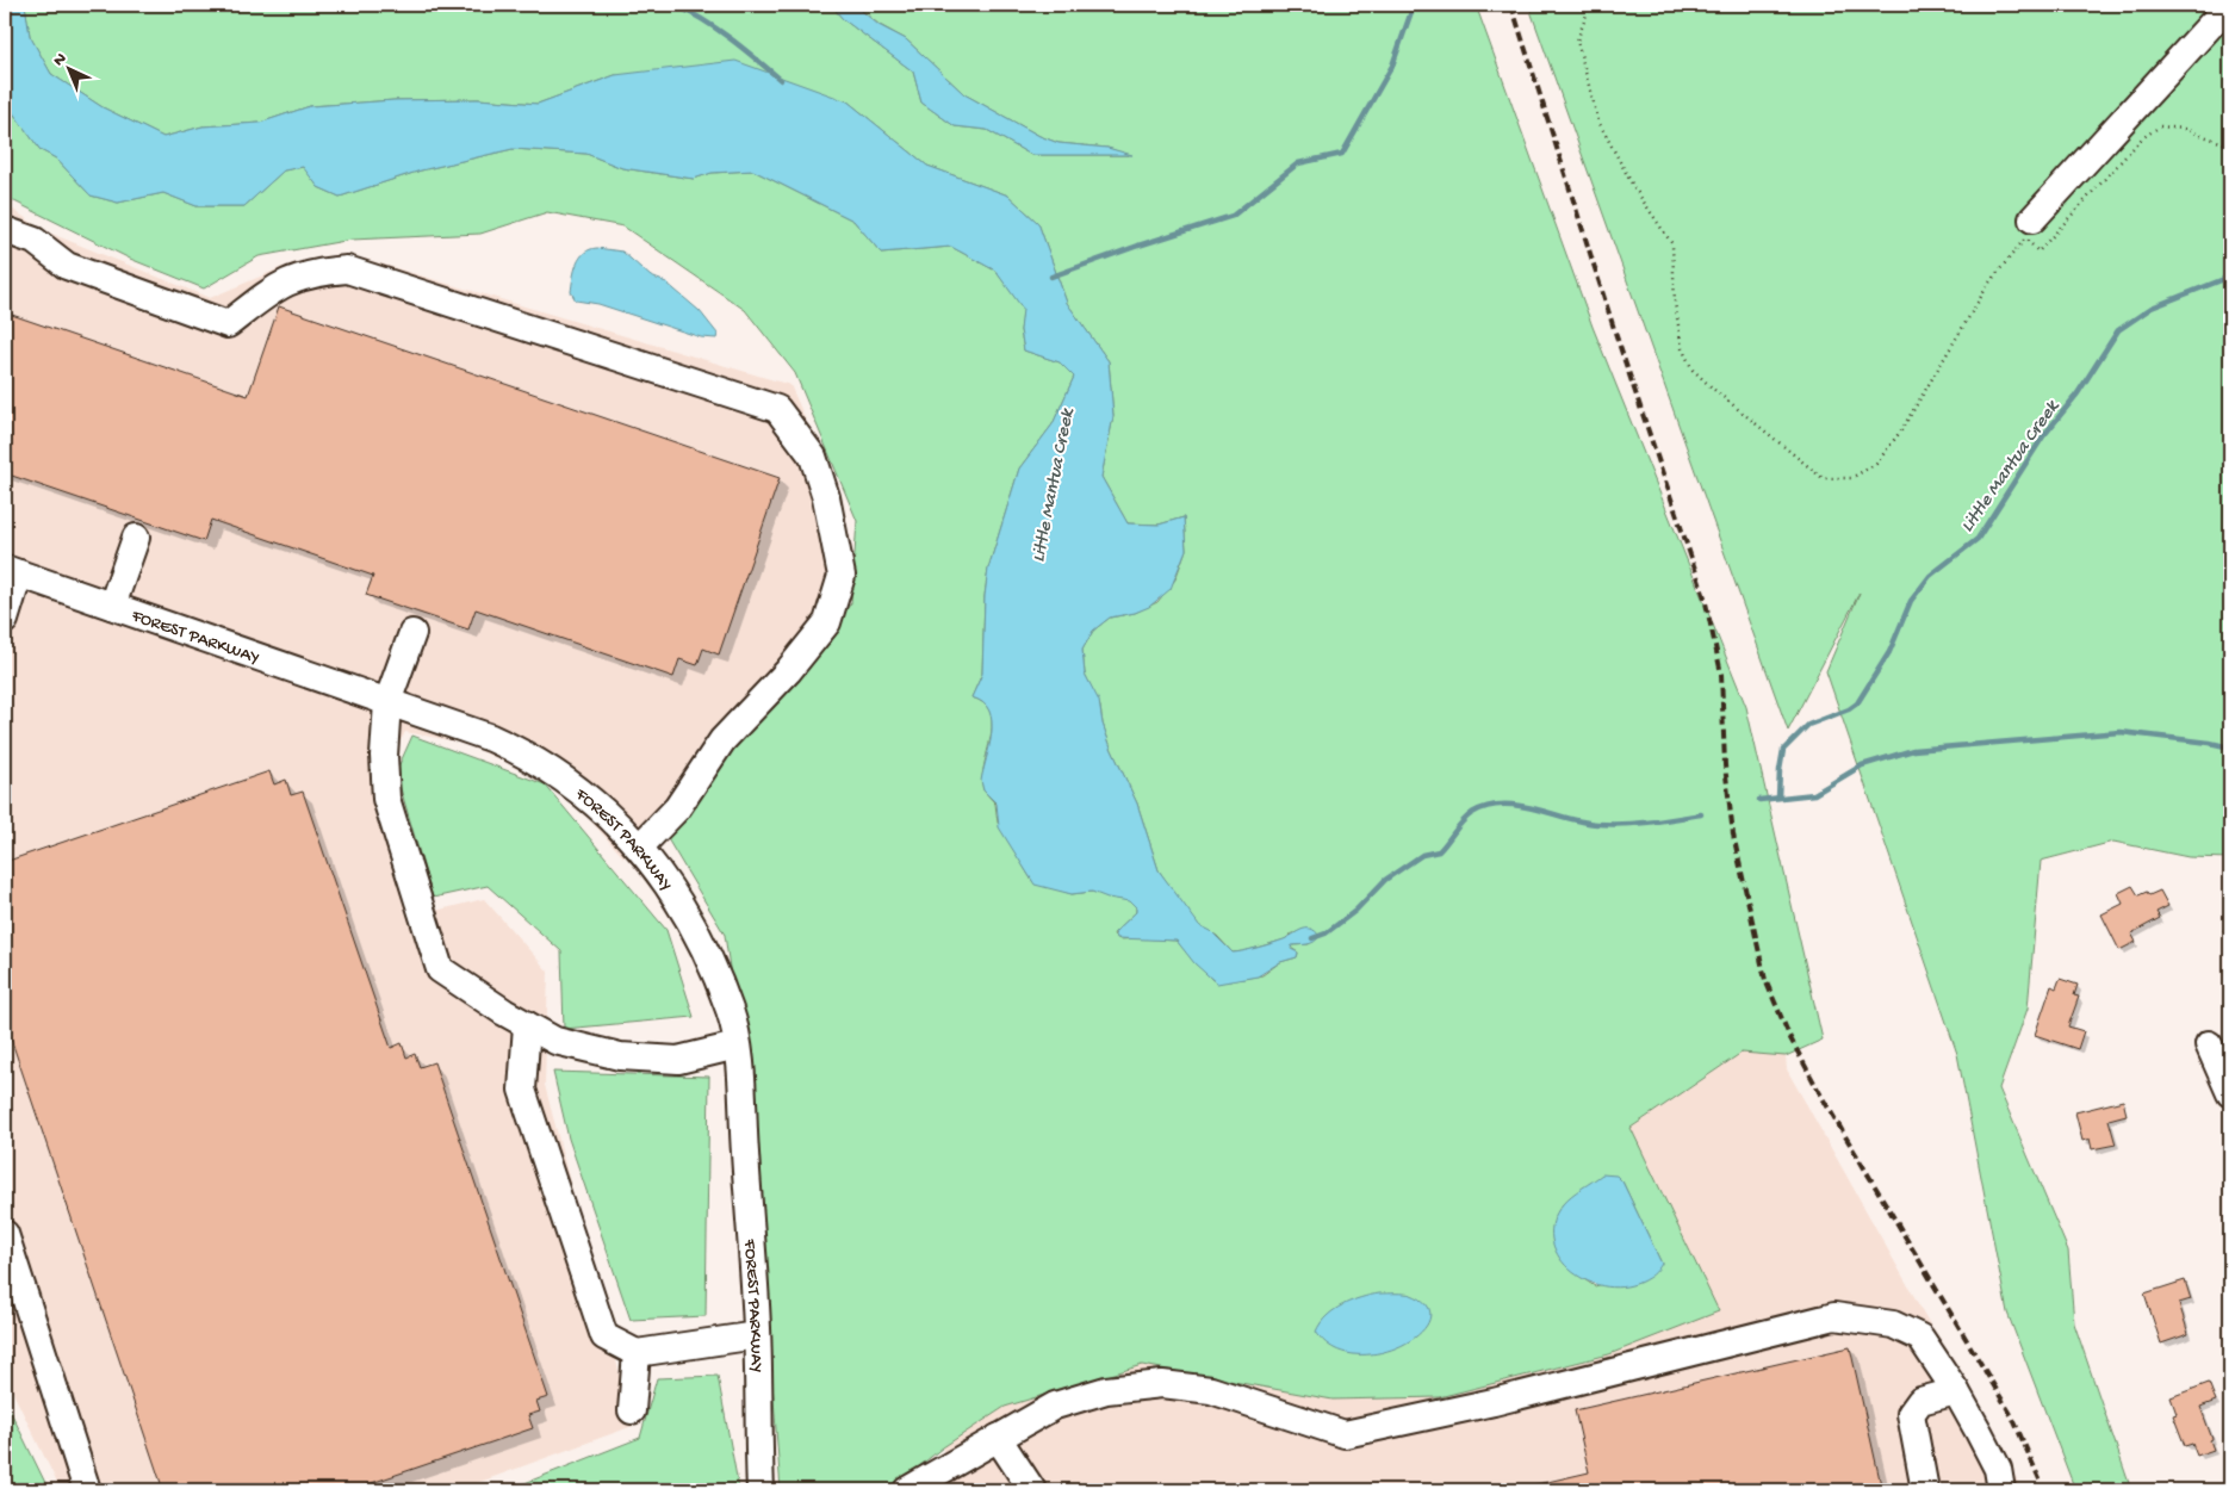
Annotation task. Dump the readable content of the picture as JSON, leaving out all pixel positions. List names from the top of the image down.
{
  "streets": {
    "street": ["FOREST PARKWAY"]
  },
  "water": ["Little Mantua Creek"],
  "north": "top left"
}
